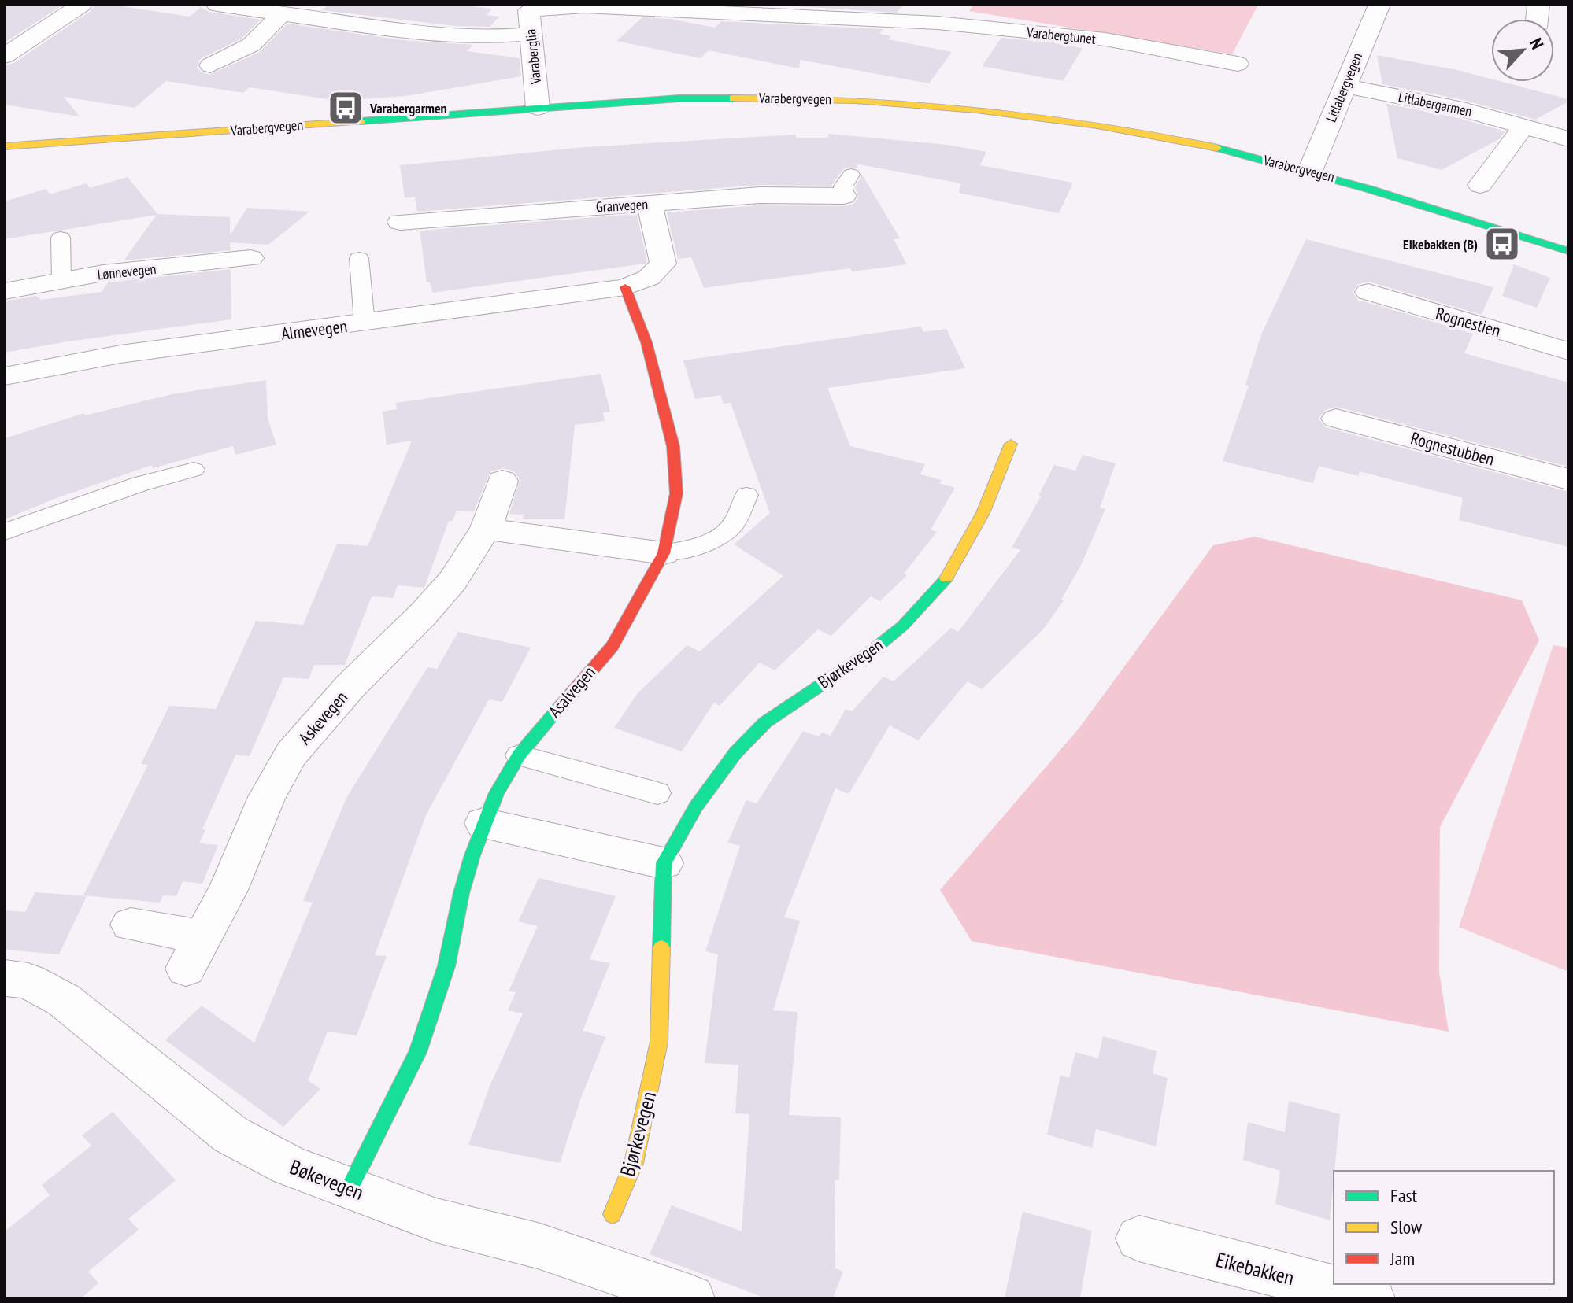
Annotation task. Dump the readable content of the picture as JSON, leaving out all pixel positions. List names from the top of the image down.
{
  "streets": {
    "street": [
      "Varabergtunet",
      "Varaberglia",
      "Litlabergvegen",
      "Varabergvegen",
      "Litlabergarmen",
      "Granvegen",
      "Lønnevegen",
      "Rognestien",
      "Almevegen",
      "Rognestubben",
      "Bjørkevegen",
      "Asalvegen",
      "Askevegen",
      "Bøkevegen",
      "Eikebakken"
    ]
  },
  "crossings": [
    ["Varabergtunet", "Varaberglia"],
    ["Varaberglia", "Varabergvegen"],
    ["Litlabergvegen", "Varabergvegen"],
    ["Litlabergvegen", "Litlabergarmen"],
    ["Almevegen", "Asalvegen"],
    ["Asalvegen", "Bøkevegen"]
  ],
  "places": {
    "bus stop": ["Varabergarmen", "Eikebakken (B)"]
  },
  "legend": ["Fast", "Slow", "Jam"],
  "north": "top right"
}
